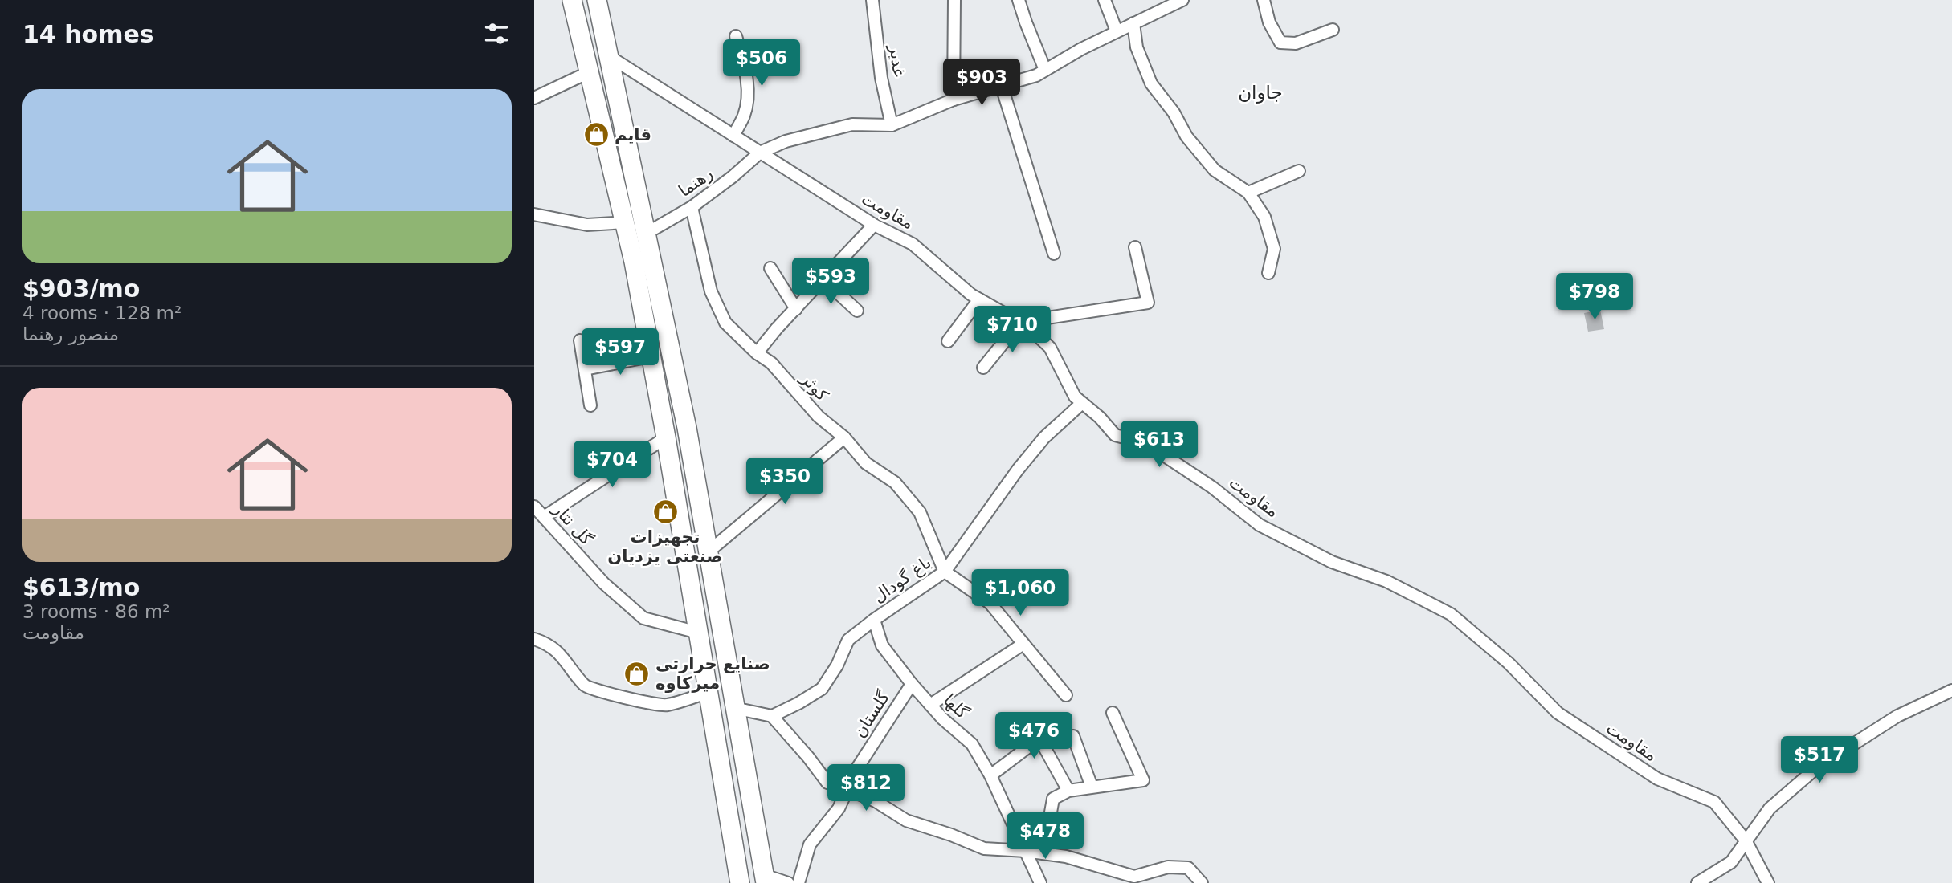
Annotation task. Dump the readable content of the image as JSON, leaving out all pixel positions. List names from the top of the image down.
{
  "streets": {
    "street": [
      "غدیر",
      "رهنما",
      "مقاومت",
      "کوثر",
      "گل نثار",
      "باغ گودال",
      "گلها",
      "گلستان"
    ]
  },
  "crossings": [
    ["غدیر", "رهنما"],
    ["رهنما", "مقاومت"],
    ["رهنما", "کوثر"],
    ["مقاومت", "باغ گودال"],
    ["کوثر", "باغ گودال"],
    ["باغ گودال", "گلها"],
    ["گلها", "گلستان"]
  ],
  "districts": ["جاوان"],
  "places": {
    "shop": ["قایم", "تجهیزات صنعتی یزدیان", "صنایع حرارتی میرکاوه"]
  },
  "page": {
    "heading": "14 homes",
    "price": [
      "$506",
      "$903",
      "$593",
      "$798",
      "$710",
      "$597",
      "$613",
      "$704",
      "$350",
      "$1,060",
      "$476",
      "$517",
      "$812",
      "$478"
    ],
    "list": [
      {
        "name": "$903/mo",
        "note": "4 rooms · 128 m² · منصور رهنما"
      },
      {
        "name": "$613/mo",
        "note": "3 rooms · 86 m² · مقاومت"
      }
    ]
  }
}
